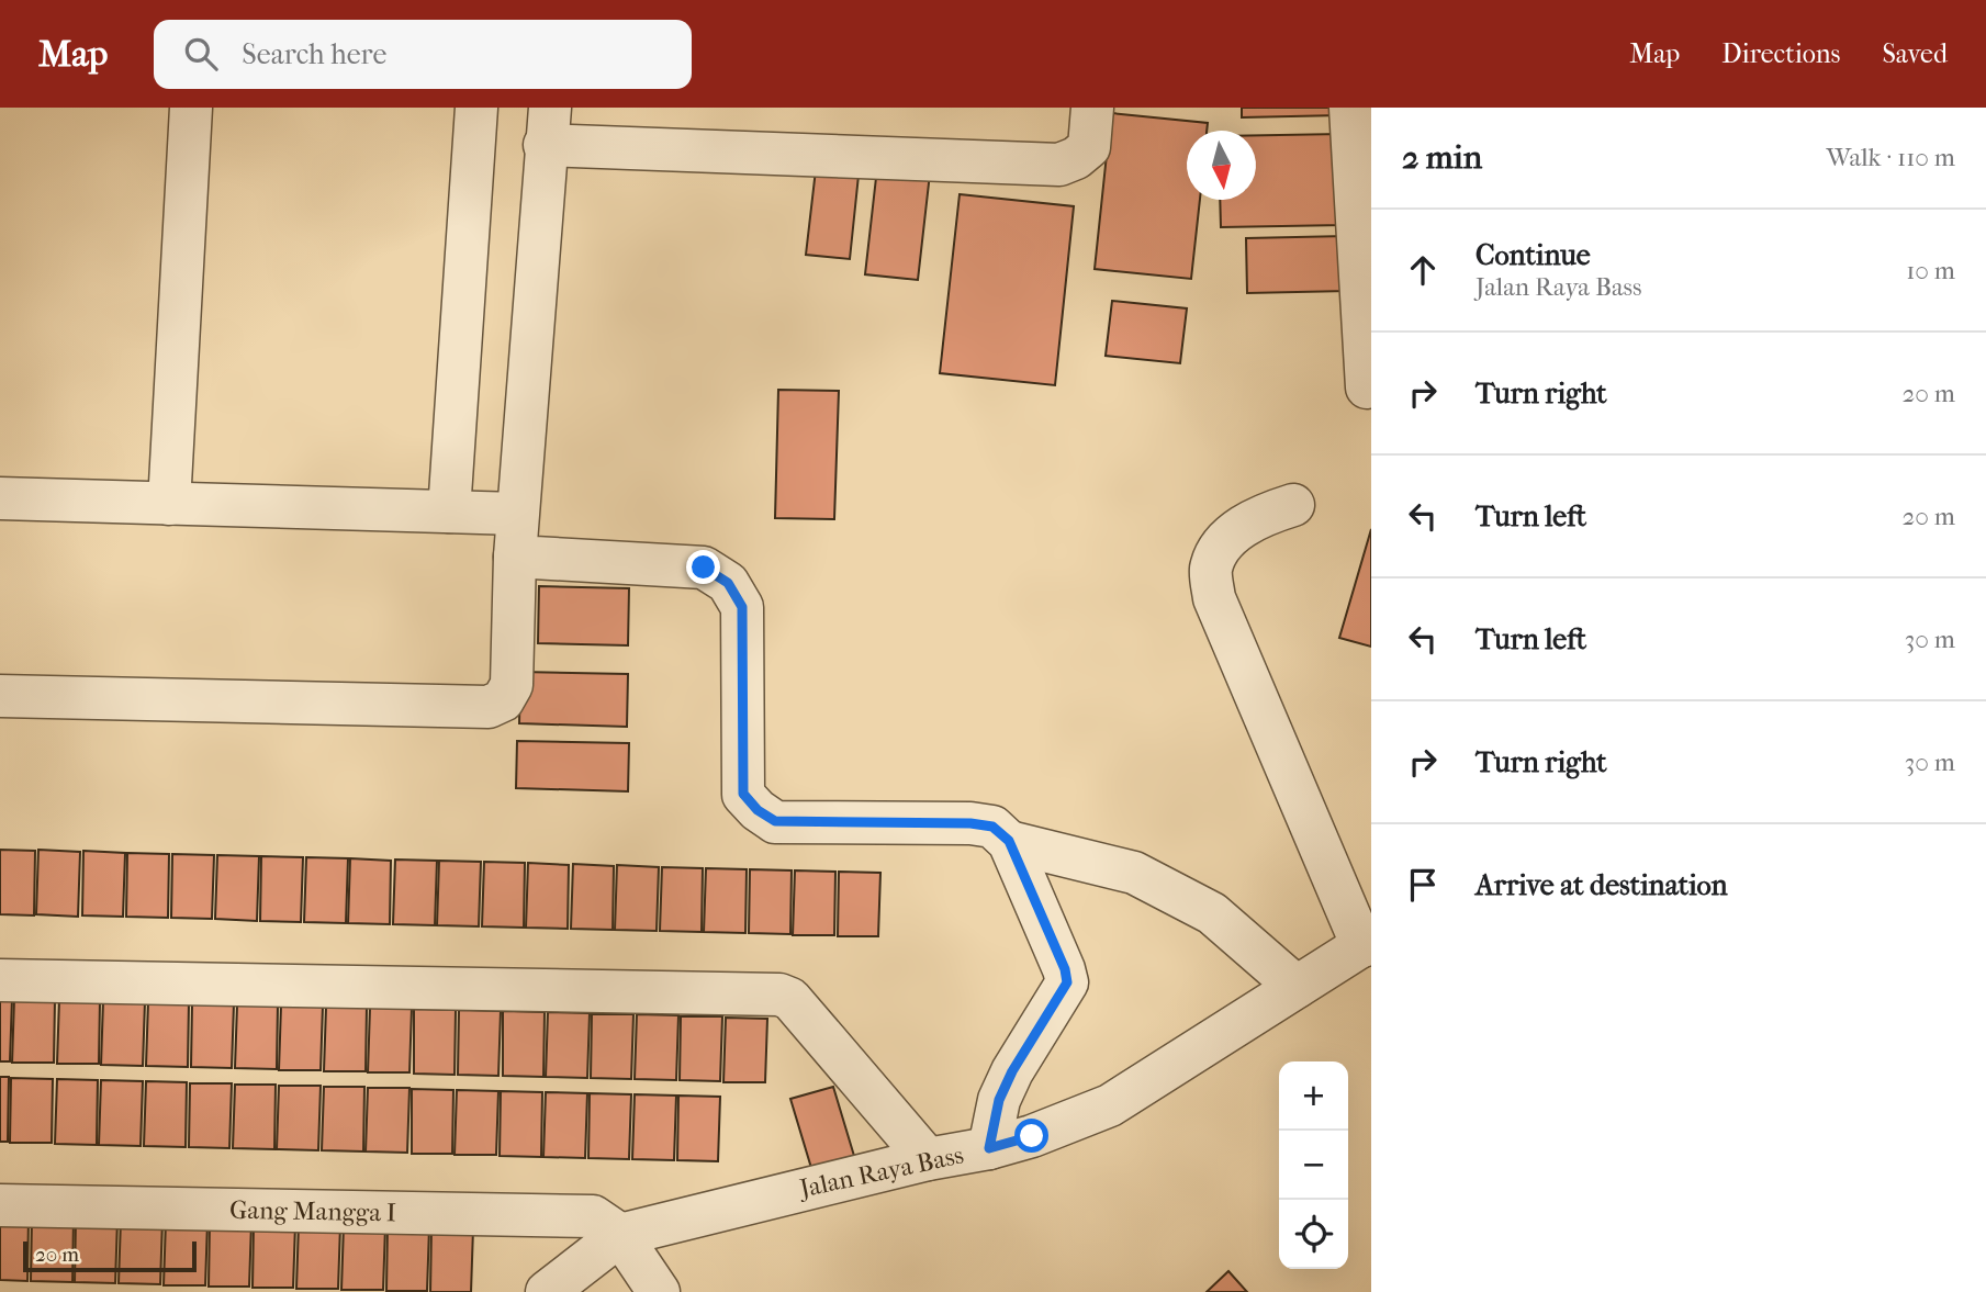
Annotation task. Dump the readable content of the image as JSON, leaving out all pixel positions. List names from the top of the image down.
{
  "streets": {
    "street": ["Jalan Raya Bass", "Gang Mangga I"]
  },
  "crossings": [
    ["Jalan Raya Bass", "Gang Mangga I"]
  ],
  "scale_bar": "20 m",
  "north": "bottom",
  "page": {
    "header": "Map",
    "search": "Search here",
    "nav": ["Map", "Directions", "Saved"],
    "heading": ["2 min", "Walk · 110 m"],
    "list": [
      ["Continue", "Jalan Raya Bass", "10 m"],
      ["Turn right", "20 m"],
      ["Turn left", "20 m"],
      ["Turn left", "30 m"],
      ["Turn right", "30 m"],
      "Arrive at destination"
    ],
    "map_buttons": ["+", "−"],
    "scale": "20 m"
  }
}
